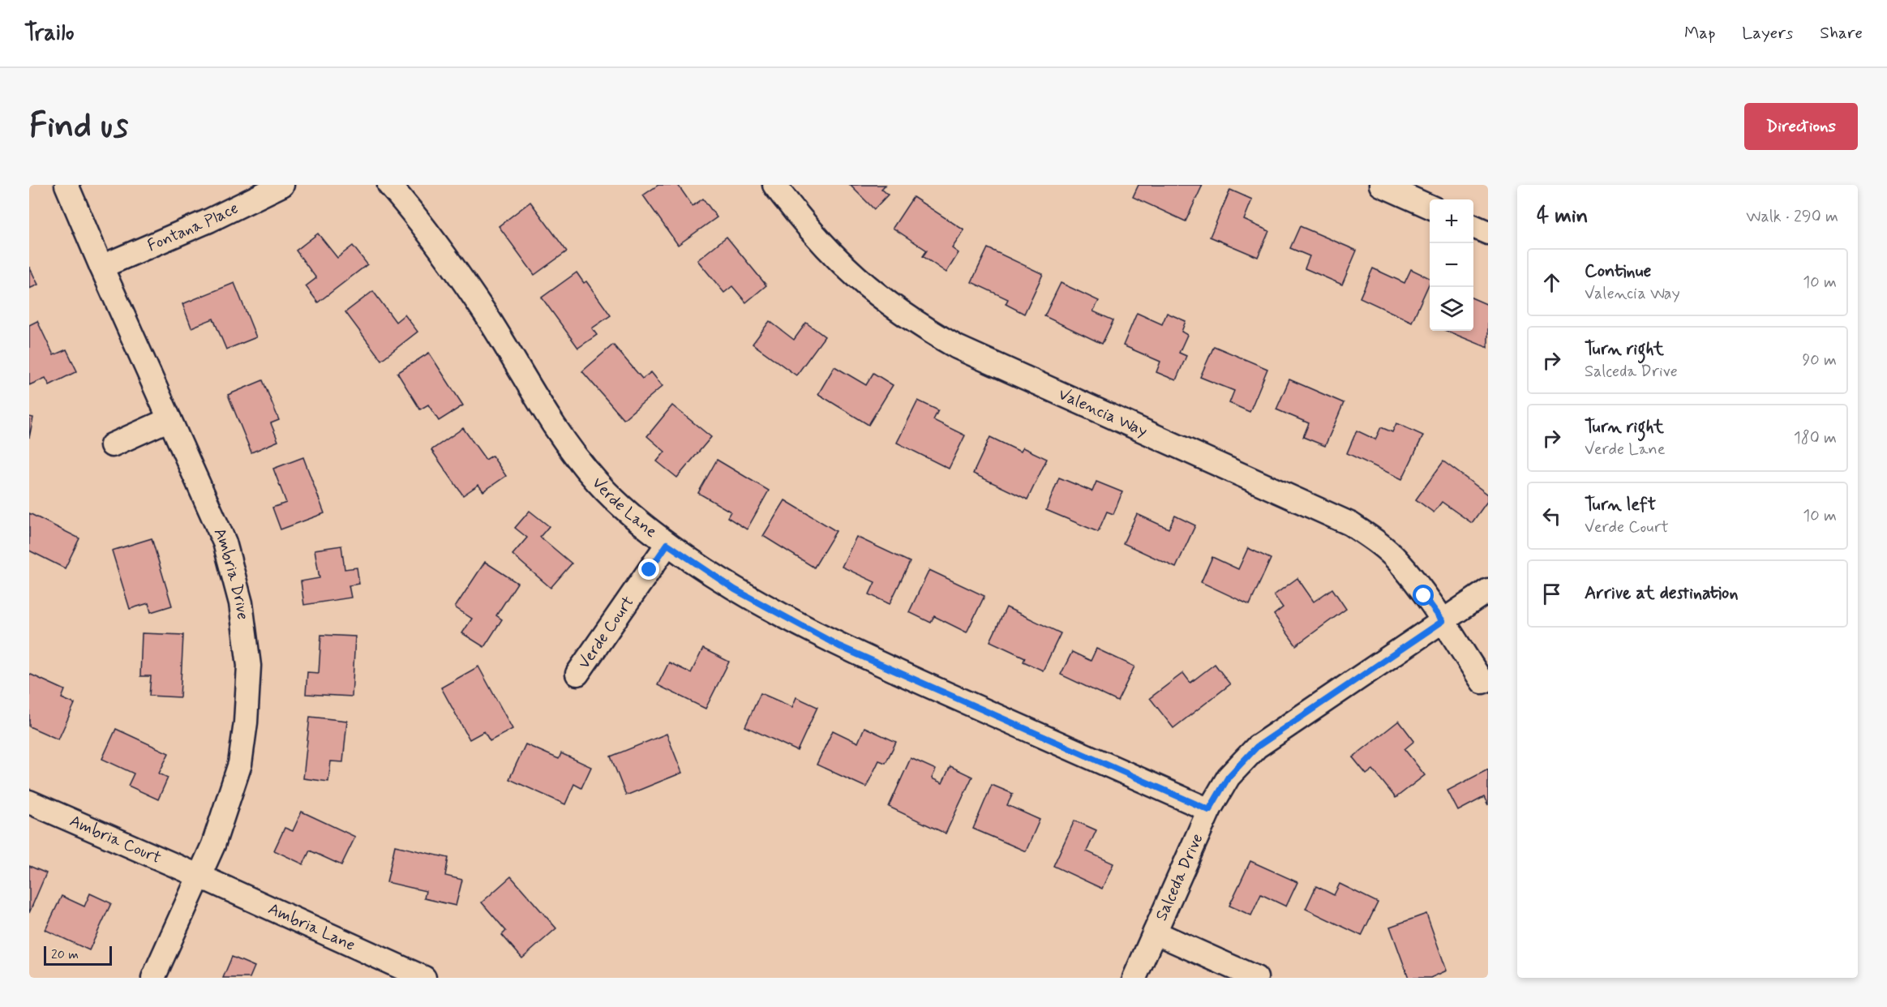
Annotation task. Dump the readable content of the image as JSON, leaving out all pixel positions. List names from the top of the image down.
{
  "streets": {
    "street": [
      "Fontana Place",
      "Valencia Way",
      "Verde Lane",
      "Ambria Drive",
      "Verde Court",
      "Ambria Court",
      "Salceda Drive",
      "Ambria Lane"
    ]
  },
  "crossings": [
    ["Fontana Place", "Ambria Drive"],
    ["Valencia Way", "Salceda Drive"],
    ["Verde Lane", "Verde Court"],
    ["Verde Lane", "Salceda Drive"],
    ["Ambria Drive", "Ambria Court"],
    ["Ambria Drive", "Ambria Lane"],
    ["Ambria Court", "Ambria Lane"]
  ],
  "scale_bar": "20 m",
  "page": {
    "header": "Trailo",
    "nav": ["Map", "Layers", "Share"],
    "buttons": "Directions",
    "title": "Find us",
    "heading": ["4 min", "Walk · 290 m"],
    "map_buttons": ["+", "−"],
    "list": [
      ["Continue", "Valencia Way", "10 m"],
      ["Turn right", "Salceda Drive", "90 m"],
      ["Turn right", "Verde Lane", "180 m"],
      ["Turn left", "Verde Court", "10 m"],
      "Arrive at destination"
    ],
    "scale": "20 m"
  }
}
